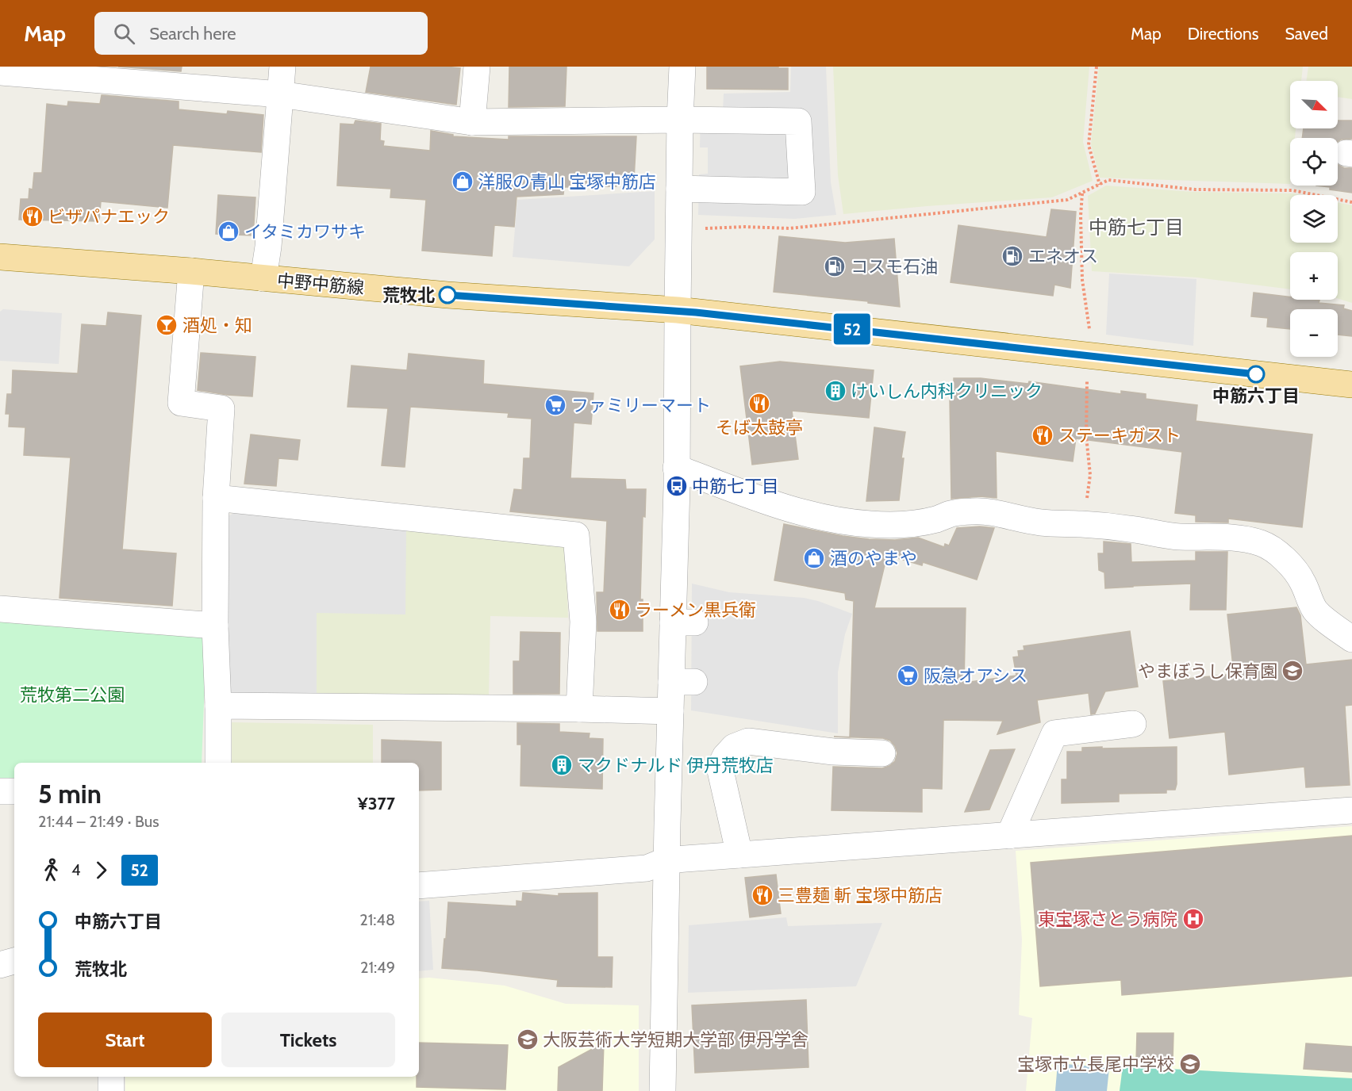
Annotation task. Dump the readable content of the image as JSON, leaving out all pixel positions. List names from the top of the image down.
{
  "streets": {
    "main road": ["中野中筋線"]
  },
  "districts": ["中筋七丁目"],
  "parks": ["荒牧第二公園"],
  "places": {
    "shop": ["洋服の青山 宝塚中筋店", "イタミカワサキ", "酒のやまや"],
    "restaurant": [
      "ビザパナエック",
      "そば太鼓亭",
      "ステーキガスト",
      "ラーメン黒兵衛",
      "三豊麺 斬 宝塚中筋店"
    ],
    "fuel station": ["エネオス", "コスモ石油"],
    "other": ["荒牧北", "中筋六丁目"],
    "bar": ["酒処・知"],
    "building": ["けいしん内科クリニック", "マクドナルド 伊丹荒牧店"],
    "supermarket": ["ファミリーマート", "阪急オアシス"],
    "bus stop": ["中筋七丁目"],
    "school or university": ["やまぼうし保育園", "大阪芸術大学短期大学部 伊丹学舎", "宝塚市立長尾中学校"],
    "hospital": ["東宝塚さとう病院"]
  },
  "lines": ["bus line 52"],
  "north": "bottom right",
  "page": {
    "header": "Map",
    "search": "Search here",
    "nav": ["Map", "Directions", "Saved"],
    "on_map": "52",
    "map_buttons": ["+", "−"],
    "heading": ["5 min", "21:44 – 21:49 · Bus", "¥377"],
    "legs": ["4", "52"],
    "list": [
      {
        "name": "中筋六丁目",
        "value": "21:48"
      },
      {
        "name": "荒牧北",
        "value": "21:49"
      }
    ],
    "buttons": ["Start", "Tickets"]
  }
}
